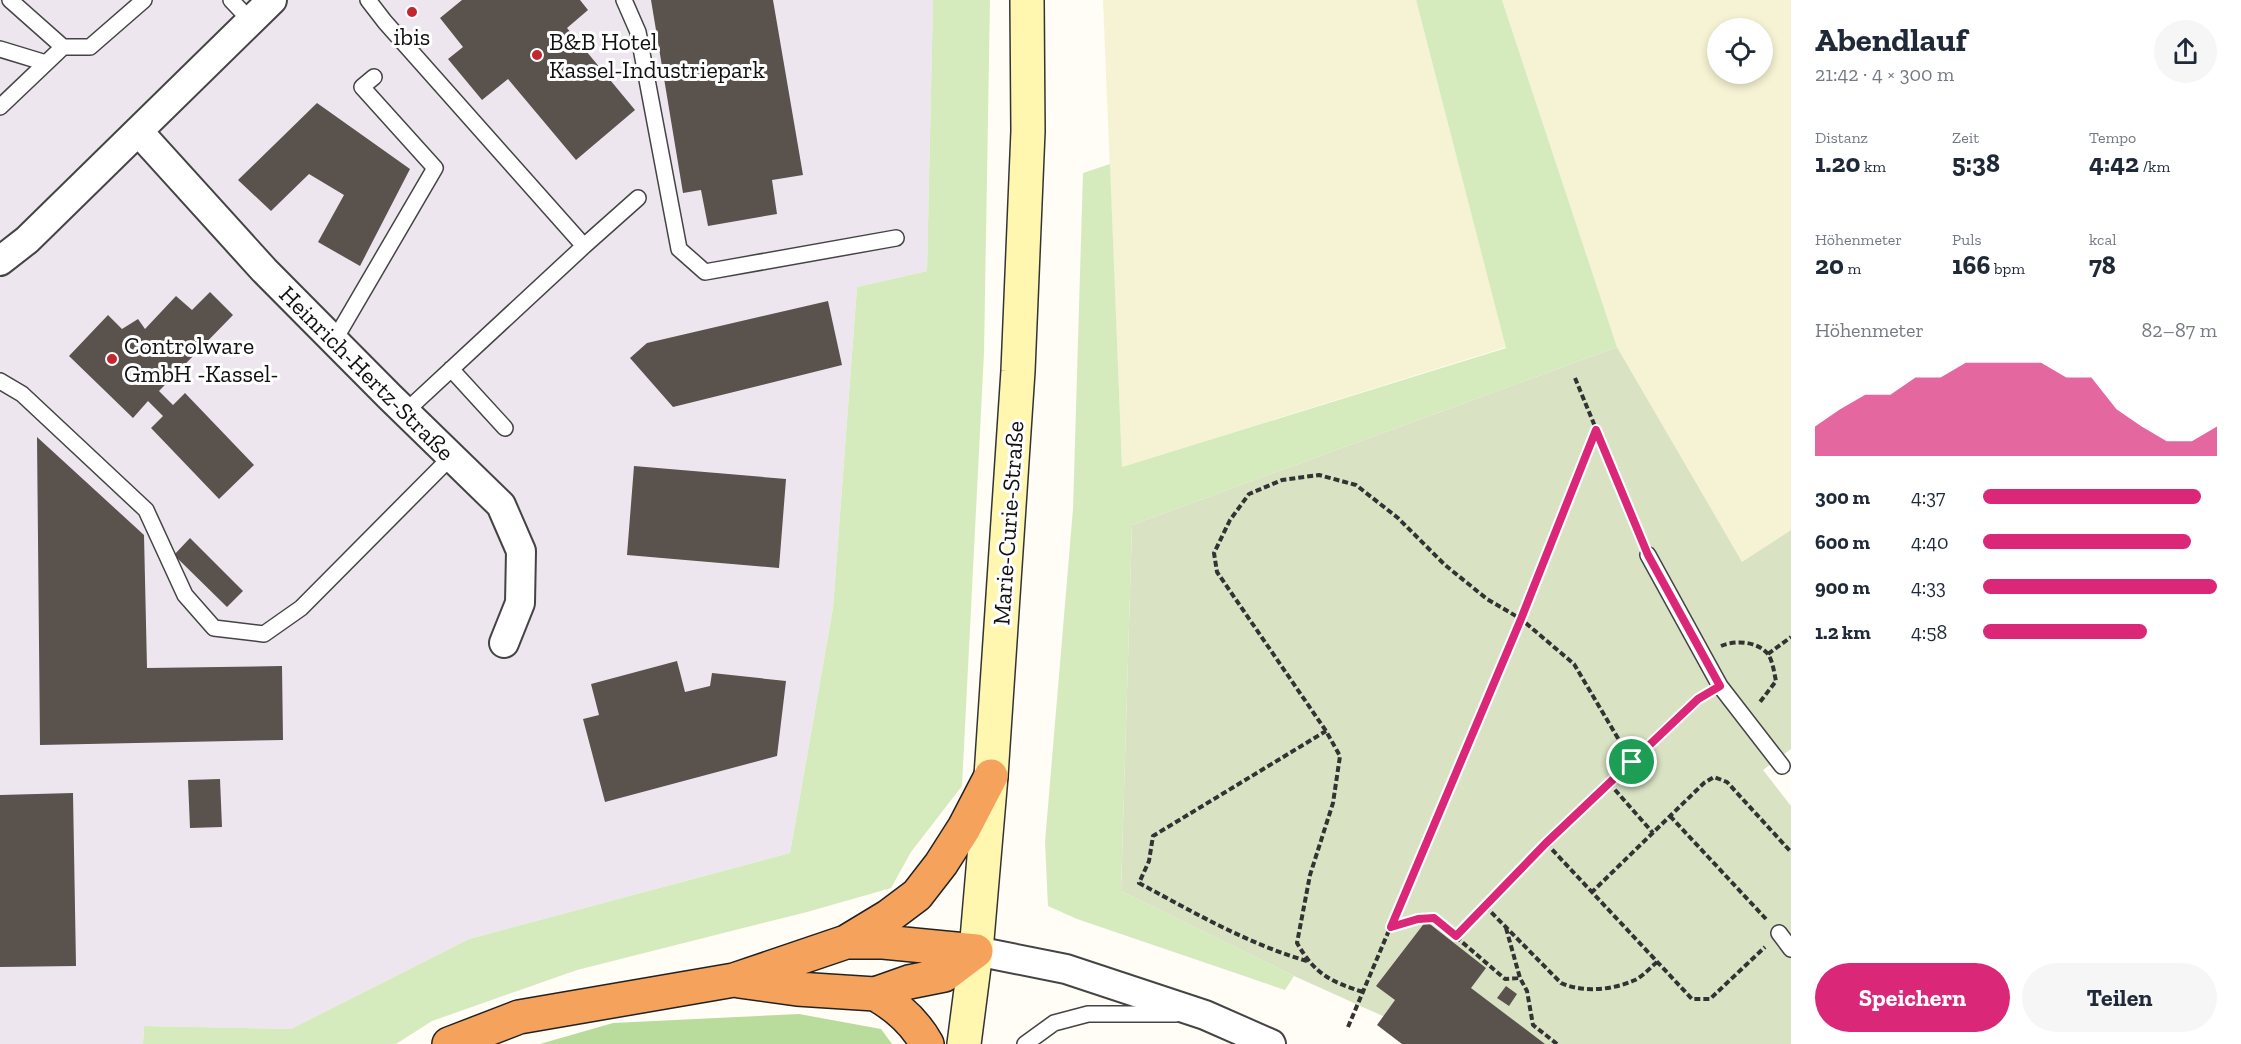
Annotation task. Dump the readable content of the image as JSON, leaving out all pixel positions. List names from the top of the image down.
{
  "streets": {
    "main road": ["Marie-Curie-Straße"],
    "street": ["Heinrich-Hertz-Straße"]
  },
  "places": ["ibis", "B&B Hotel Kassel-Industriepark", "Controlware GmbH -Kassel-"],
  "page": {
    "heading": ["Abendlauf", "21:42 · 4 × 300 m"],
    "stats": [
      ["Distanz", "1.20 km"],
      ["Zeit", "5:38"],
      ["Tempo", "4:42 /km"],
      ["Höhenmeter", "20 m"],
      ["Puls", "166 bpm"],
      ["kcal", "78"]
    ],
    "chart": ["Höhenmeter", "82–87 m"],
    "list": [
      {
        "name": "300 m",
        "note": "4:37"
      },
      {
        "name": "600 m",
        "note": "4:40"
      },
      {
        "name": "900 m",
        "note": "4:33"
      },
      {
        "name": "1.2 km",
        "note": "4:58"
      }
    ],
    "buttons": ["Speichern", "Teilen"]
  }
}
